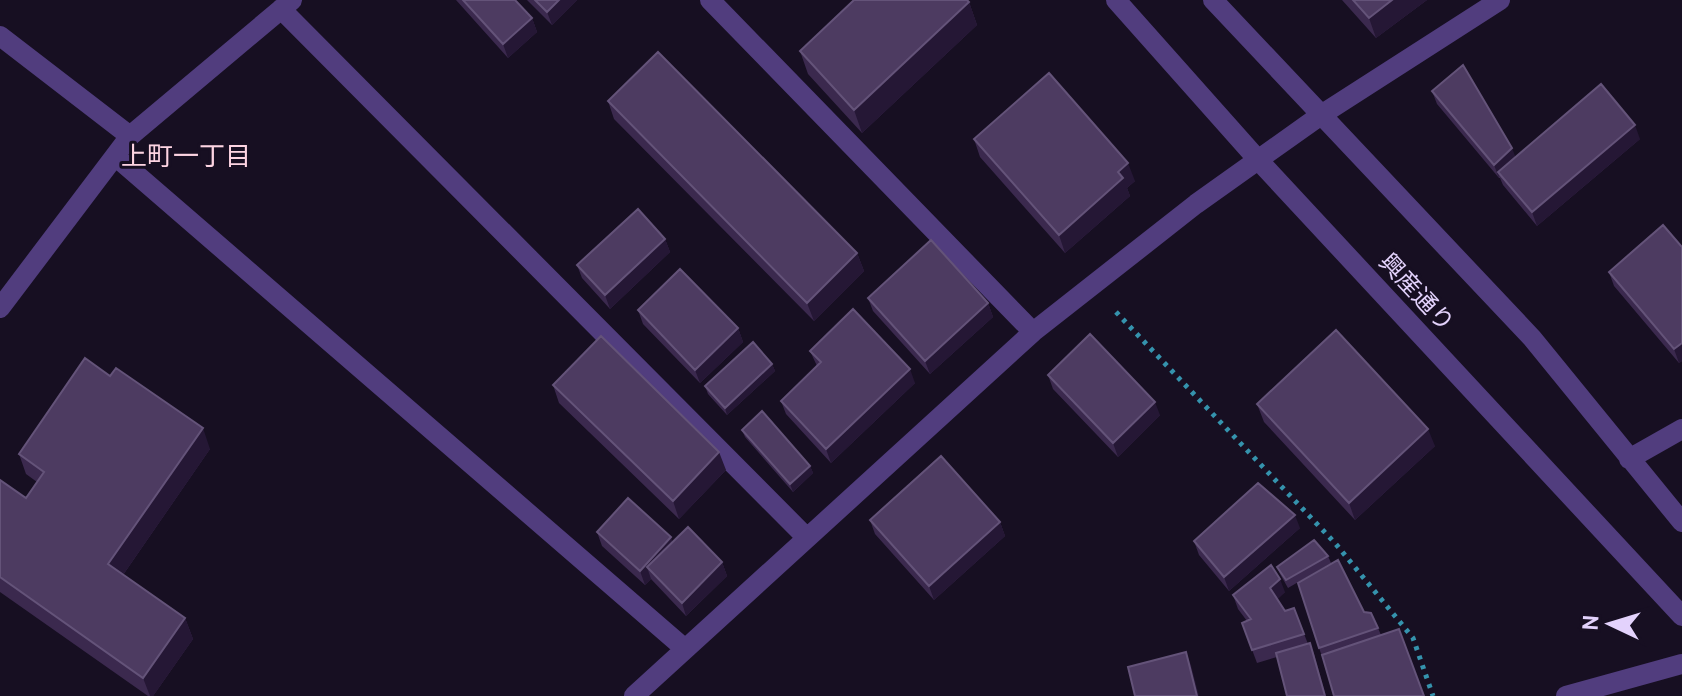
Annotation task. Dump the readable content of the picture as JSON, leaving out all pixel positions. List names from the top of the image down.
{
  "streets": {
    "street": ["興産通り"]
  },
  "districts": ["上町一丁目"],
  "north": "left"
}
